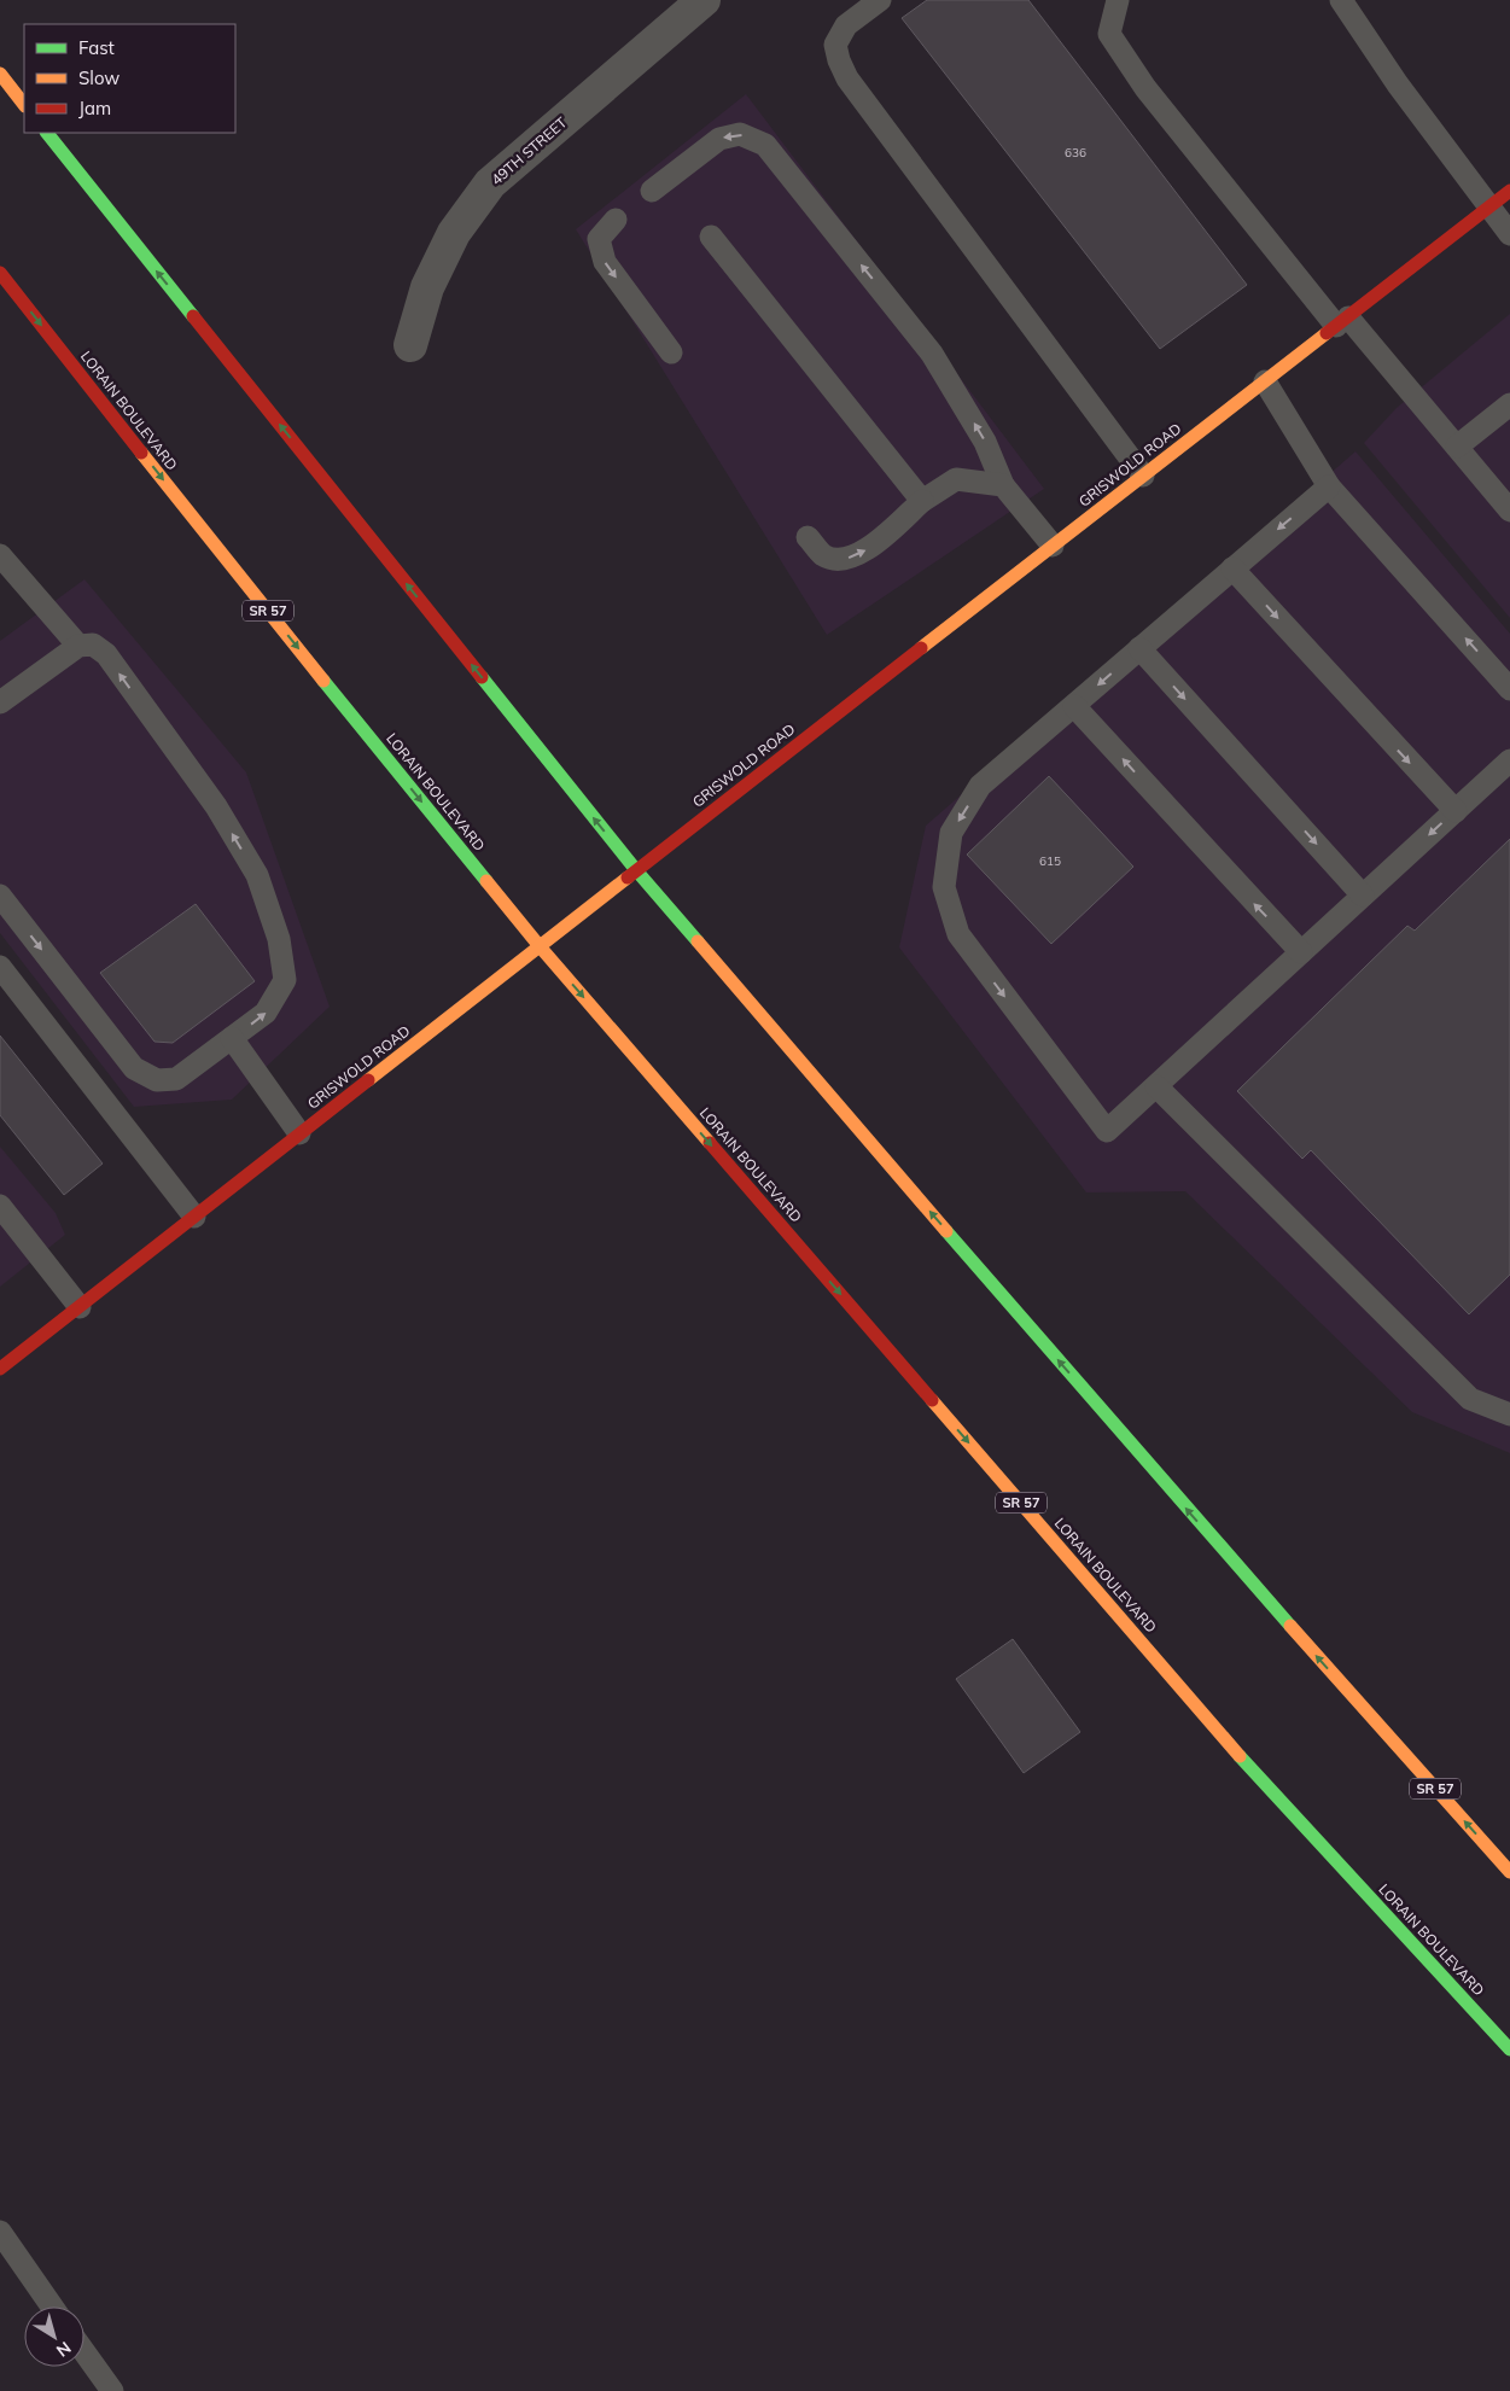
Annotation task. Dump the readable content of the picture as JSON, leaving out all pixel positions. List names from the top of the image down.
{
  "streets": {
    "main road": ["LORAIN BOULEVARD", "GRISWOLD ROAD", "SR 57"],
    "street": ["49TH STREET"]
  },
  "crossings": [
    ["LORAIN BOULEVARD", "GRISWOLD ROAD"],
    ["GRISWOLD ROAD", "SR 57"]
  ],
  "one_way": ["LORAIN BOULEVARD"],
  "house_numbers": ["636", "615"],
  "legend": ["Fast", "Slow", "Jam"],
  "north": "bottom right"
}
